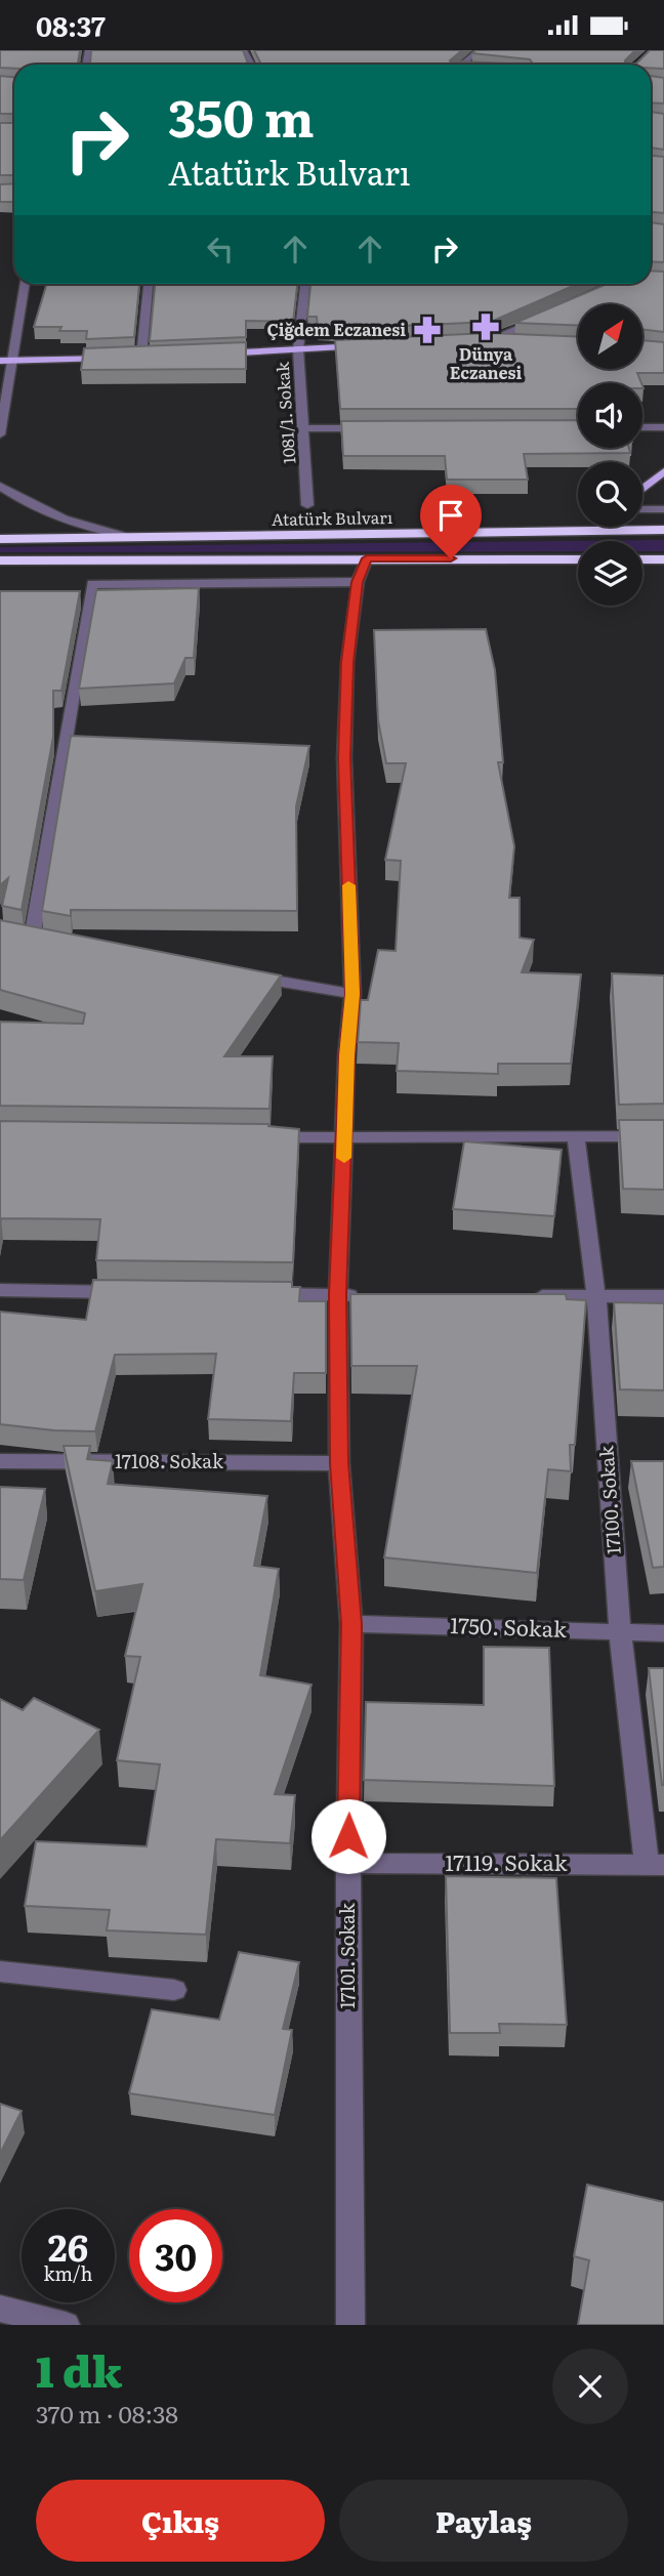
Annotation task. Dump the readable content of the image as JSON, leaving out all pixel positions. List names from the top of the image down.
{
  "streets": {
    "highway": ["Atatürk Bulvarı"],
    "street": [
      "1081/1. Sokak",
      "17108. Sokak",
      "17100. Sokak",
      "1750. Sokak",
      "17119. Sokak",
      "17101. Sokak"
    ]
  },
  "crossings": [
    ["17108. Sokak", "17101. Sokak"],
    ["17100. Sokak", "1750. Sokak"],
    ["17100. Sokak", "17119. Sokak"],
    ["1750. Sokak", "17101. Sokak"],
    ["17119. Sokak", "17101. Sokak"]
  ],
  "places": {
    "pharmacy": ["Dünya Eczanesi", "Çiğdem Eczanesi"]
  },
  "north": "top right",
  "page": {
    "status": "08:37",
    "turn": ["350 m", "Atatürk Bulvarı"],
    "speed": "26 km/h",
    "limit": "30",
    "heading": ["1 dk", "370 m · 08:38"],
    "buttons": ["Çıkış", "Paylaş"]
  }
}
